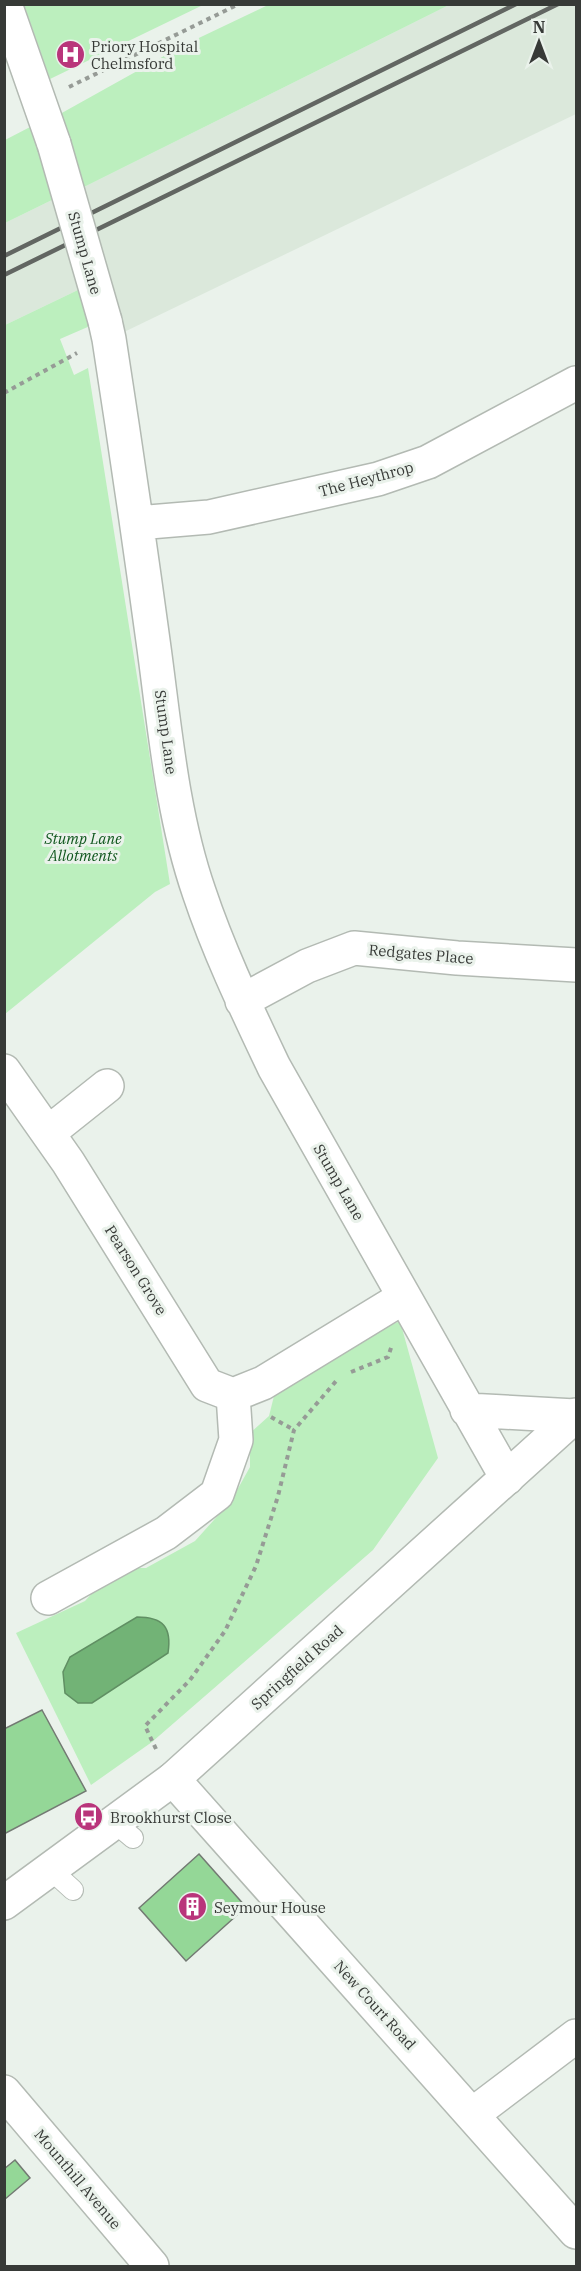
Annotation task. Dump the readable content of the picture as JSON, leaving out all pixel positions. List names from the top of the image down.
{
  "streets": {
    "street": [
      "Stump Lane",
      "The Heythrop",
      "Redgates Place",
      "Pearson Grove",
      "Springfield Road",
      "New Court Road",
      "Mounthill Avenue"
    ]
  },
  "crossings": [
    ["Stump Lane", "The Heythrop"],
    ["Stump Lane", "Redgates Place"],
    ["Stump Lane", "Springfield Road"],
    ["Springfield Road", "New Court Road"]
  ],
  "parks": ["Stump Lane Allotments"],
  "places": {
    "hospital": ["Priory Hospital Chelmsford"],
    "bus stop": ["Brookhurst Close"],
    "building": ["Seymour House"]
  },
  "north": "top"
}
